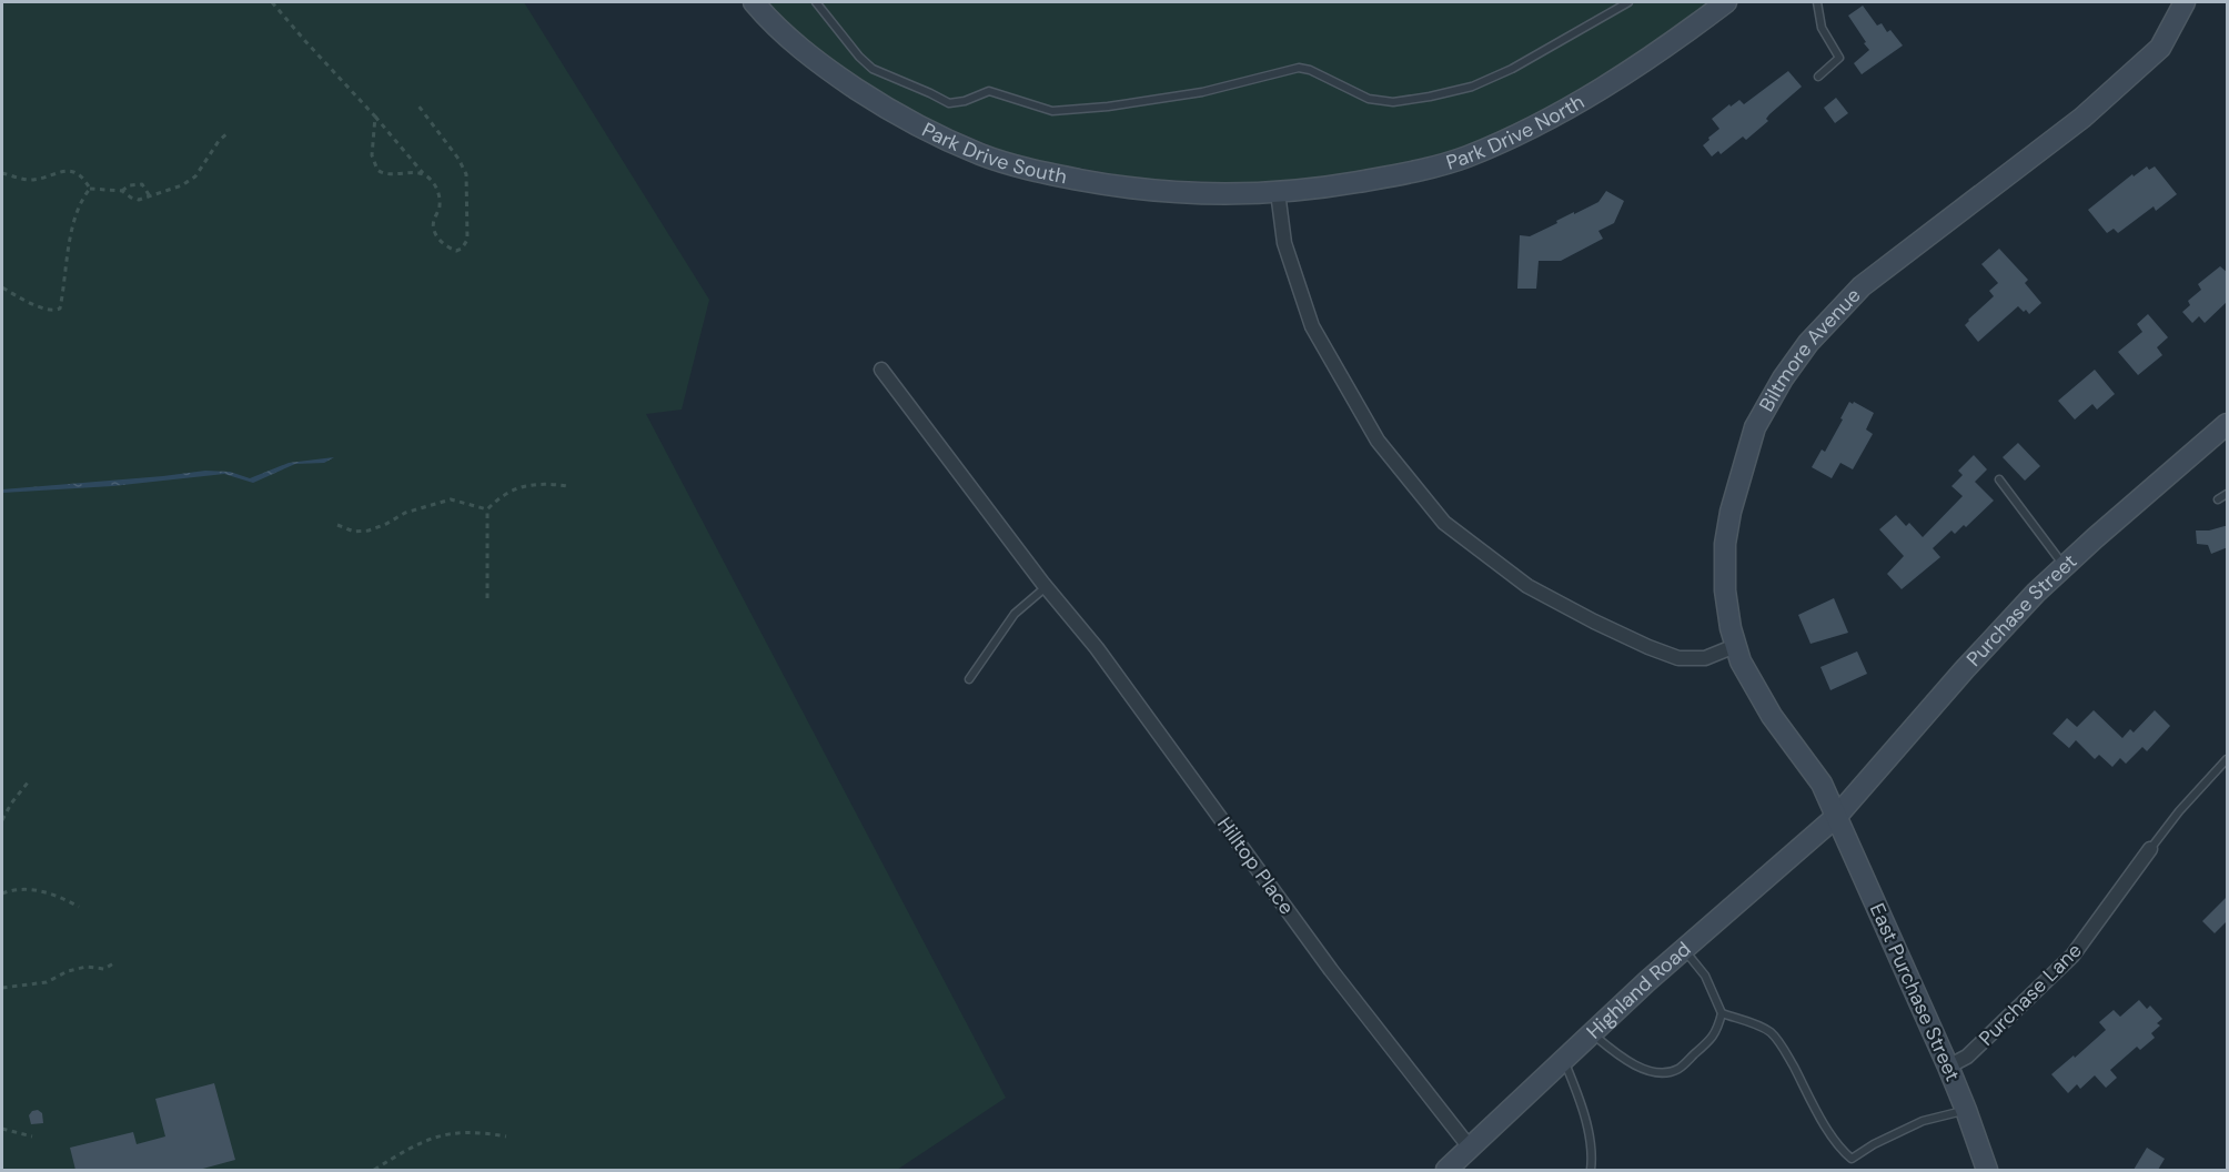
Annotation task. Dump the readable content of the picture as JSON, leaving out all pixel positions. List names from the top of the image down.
{
  "streets": {
    "street": [
      "Park Drive North",
      "Park Drive South",
      "Biltmore Avenue",
      "Purchase Street",
      "Hilltop Place",
      "Highland Road",
      "East Purchase Street",
      "Purchase Lane"
    ]
  },
  "crossings": [
    ["Park Drive North", "Park Drive South"],
    ["Biltmore Avenue", "Purchase Street"],
    ["Biltmore Avenue", "Highland Road"],
    ["Biltmore Avenue", "East Purchase Street"],
    ["Purchase Street", "Highland Road"],
    ["Purchase Street", "East Purchase Street"],
    ["Hilltop Place", "Highland Road"],
    ["Highland Road", "East Purchase Street"],
    ["East Purchase Street", "Purchase Lane"]
  ]
}
